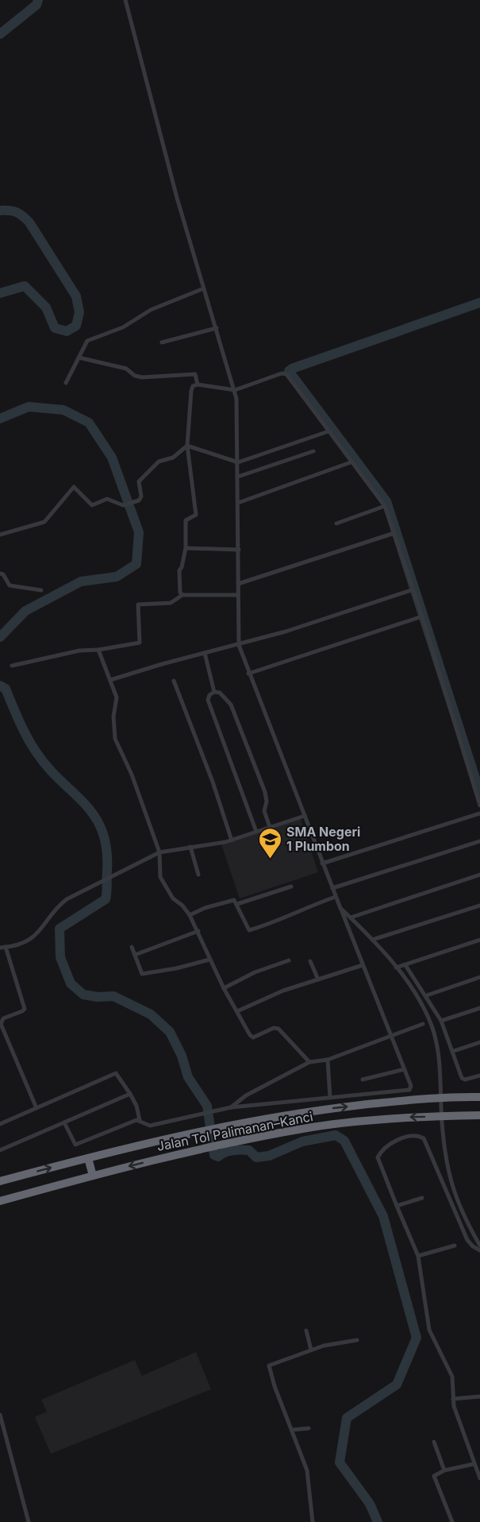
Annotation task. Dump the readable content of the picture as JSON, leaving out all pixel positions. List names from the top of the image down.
{
  "streets": {
    "highway": ["Jalan Tol Palimanan–Kanci"]
  },
  "places": {
    "school or university": ["SMA Negeri 1 Plumbon"]
  }
}
